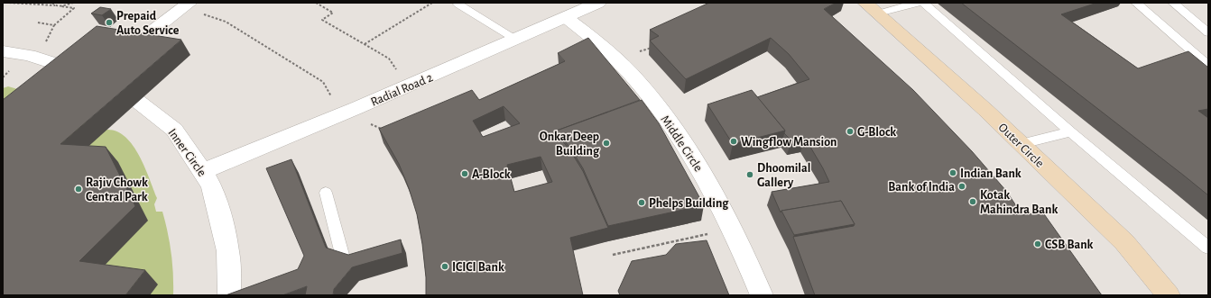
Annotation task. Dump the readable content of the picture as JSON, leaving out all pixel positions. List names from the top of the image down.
{
  "streets": {
    "main road": ["Outer Circle"],
    "street": ["Radial Road 2", "Middle Circle", "Inner Circle"]
  },
  "crossings": [
    ["Radial Road 2", "Middle Circle"],
    ["Radial Road 2", "Inner Circle"]
  ],
  "places": [
    "Prepaid Auto Service",
    "G-Block",
    "Wingflow Mansion",
    "Onkar Deep Building",
    "Indian Bank",
    "A-Block",
    "Dhoomilal Gallery",
    "Bank of India",
    "Rajiv Chowk Central Park",
    "Kotak Mahindra Bank",
    "Phelps Building",
    "CSB Bank",
    "ICICI Bank"
  ]
}
